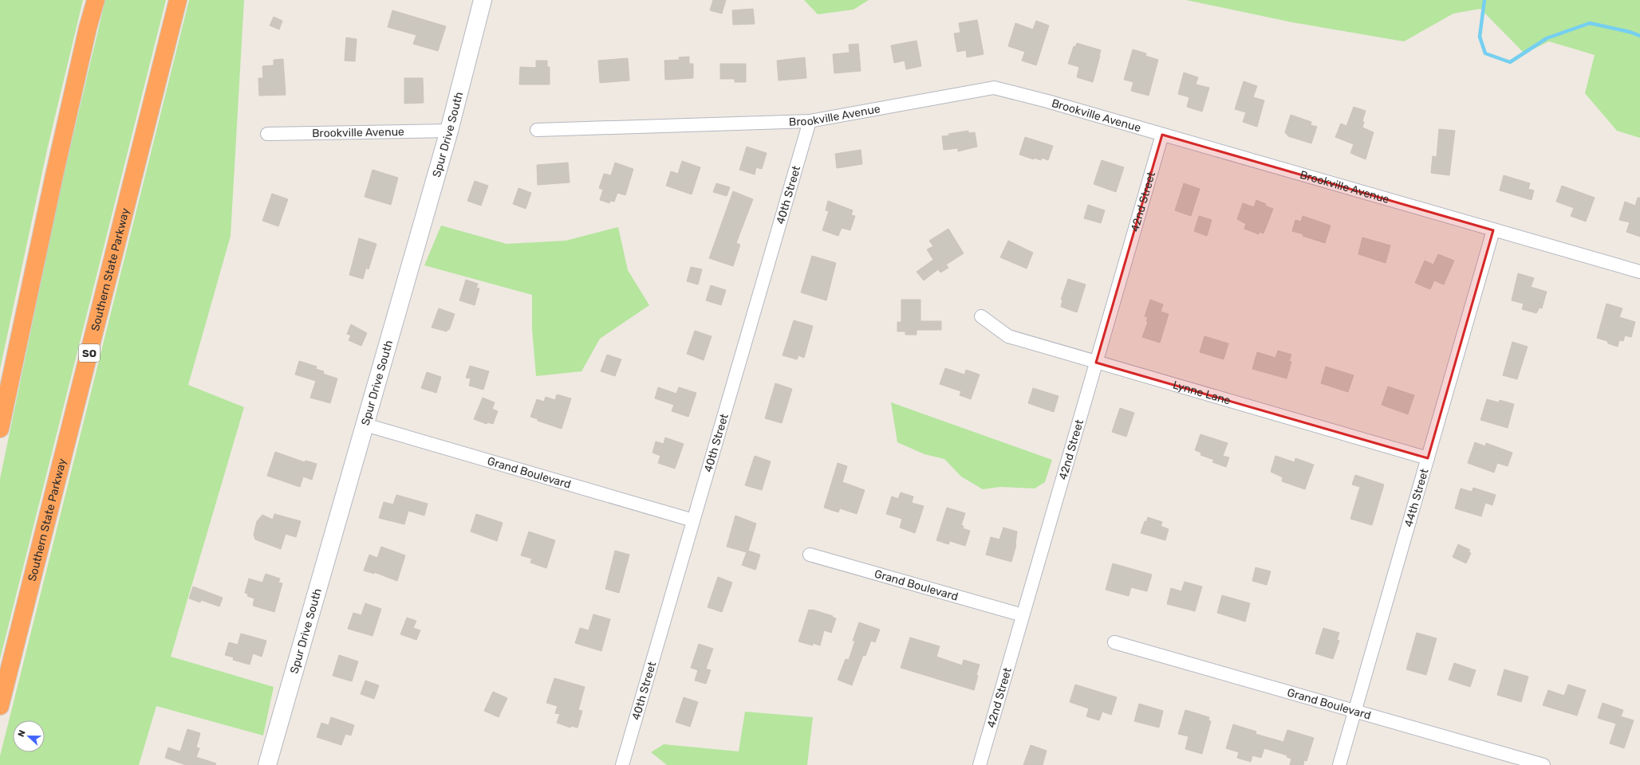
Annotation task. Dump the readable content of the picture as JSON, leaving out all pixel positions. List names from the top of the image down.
{
  "streets": {
    "highway": ["Southern State Parkway", "SO"],
    "street": [
      "Brookville Avenue",
      "Spur Drive South",
      "40th Street",
      "42nd Street",
      "Lynne Lane",
      "Grand Boulevard",
      "44th Street"
    ]
  },
  "crossings": [
    ["Brookville Avenue", "Spur Drive South"],
    ["Brookville Avenue", "40th Street"],
    ["Brookville Avenue", "42nd Street"],
    ["Brookville Avenue", "44th Street"],
    ["Spur Drive South", "Grand Boulevard"],
    ["40th Street", "Grand Boulevard"],
    ["42nd Street", "Lynne Lane"],
    ["42nd Street", "Grand Boulevard"],
    ["Lynne Lane", "44th Street"],
    ["Grand Boulevard", "44th Street"]
  ],
  "north": "left"
}
